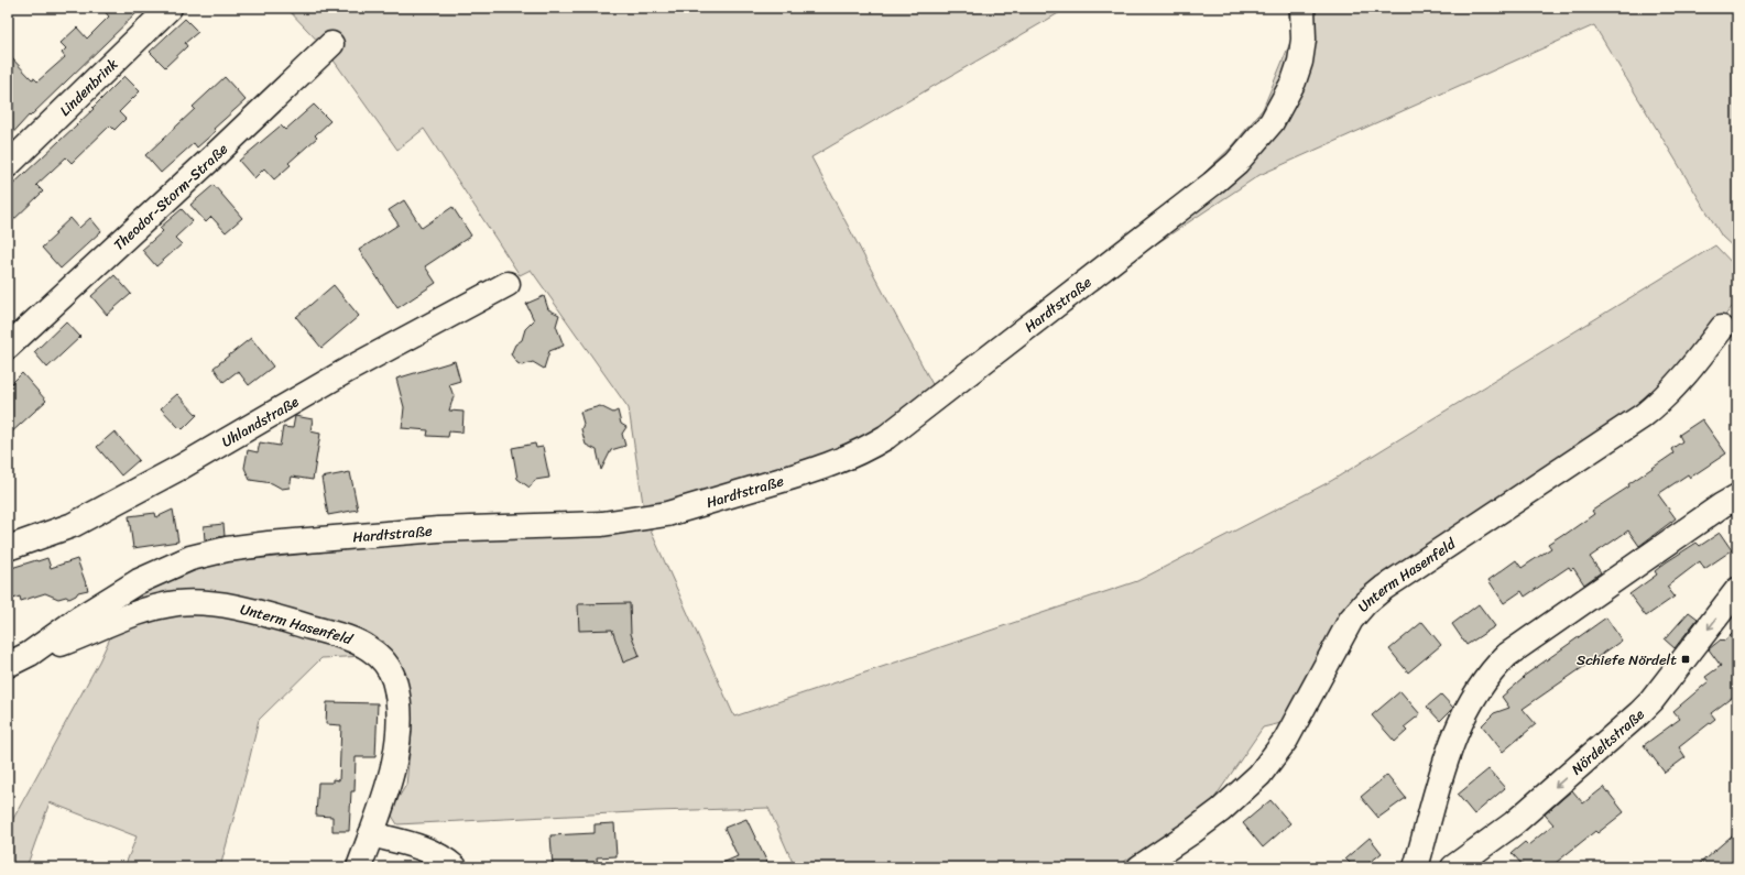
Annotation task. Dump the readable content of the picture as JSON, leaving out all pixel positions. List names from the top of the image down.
{
  "streets": {
    "street": [
      "Lindenbrink",
      "Theodor-Storm-Straße",
      "Hardtstraße",
      "Uhlandstraße",
      "Unterm Hasenfeld",
      "Nördeltstraße"
    ]
  },
  "crossings": [
    ["Hardtstraße", "Unterm Hasenfeld"]
  ],
  "places": {
    "transit": ["Schiefe Nördelt"]
  }
}
